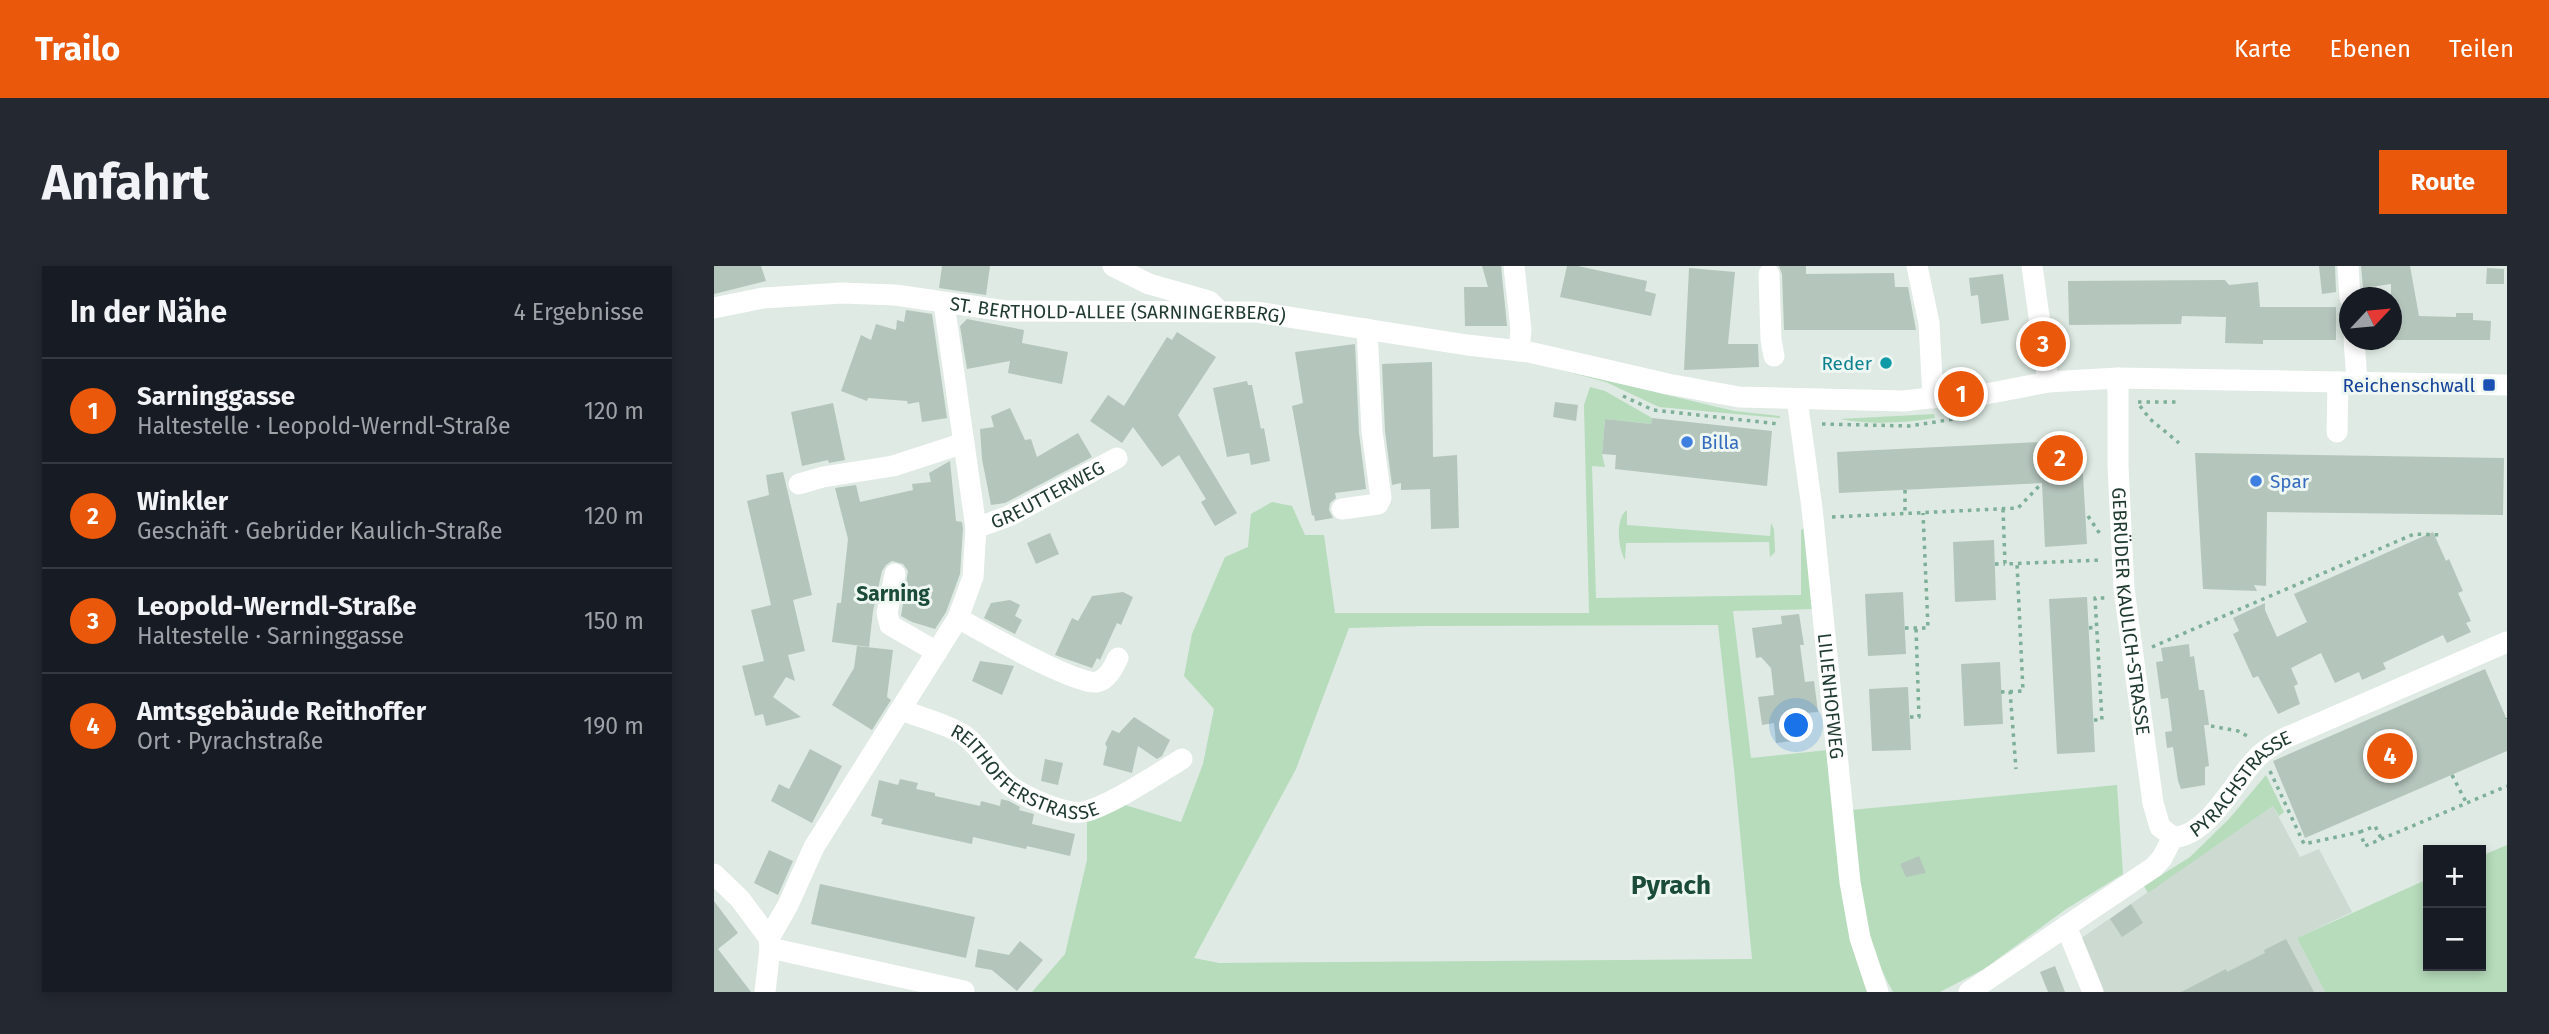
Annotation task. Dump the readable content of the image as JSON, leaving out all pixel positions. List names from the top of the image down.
{
  "streets": {
    "street": [
      "ST. BERTHOLD-ALLEE (SARNINGERBERG)",
      "GREUTTERWEG",
      "GEBRÜDER KAULICH-STRASSE",
      "LILIENHOFWEG",
      "REITHOFFERSTRASSE",
      "PYRACHSTRASSE"
    ]
  },
  "crossings": [
    ["ST. BERTHOLD-ALLEE (SARNINGERBERG)", "GEBRÜDER KAULICH-STRASSE"],
    ["ST. BERTHOLD-ALLEE (SARNINGERBERG)", "LILIENHOFWEG"],
    ["GEBRÜDER KAULICH-STRASSE", "PYRACHSTRASSE"]
  ],
  "districts": ["Sarning", "Pyrach"],
  "places": {
    "other": ["Reder", "Billa", "Spar"],
    "transit": ["Reichenschwall"]
  },
  "north": "top right",
  "page": {
    "header": "Trailo",
    "nav": ["Karte", "Ebenen", "Teilen"],
    "buttons": "Route",
    "title": "Anfahrt",
    "heading": ["In der Nähe", "4 Ergebnisse"],
    "pins": [
      "3",
      "1",
      "2",
      "4"
    ],
    "list": [
      {
        "mark": "1",
        "name": "Sarninggasse",
        "note": "Haltestelle · Leopold-Werndl-Straße",
        "value": "120 m"
      },
      {
        "mark": "2",
        "name": "Winkler",
        "note": "Geschäft · Gebrüder Kaulich-Straße",
        "value": "120 m"
      },
      {
        "mark": "3",
        "name": "Leopold-Werndl-Straße",
        "note": "Haltestelle · Sarninggasse",
        "value": "150 m"
      },
      {
        "mark": "4",
        "name": "Amtsgebäude Reithoffer",
        "note": "Ort · Pyrachstraße",
        "value": "190 m"
      }
    ],
    "map_buttons": ["+", "−"]
  }
}
